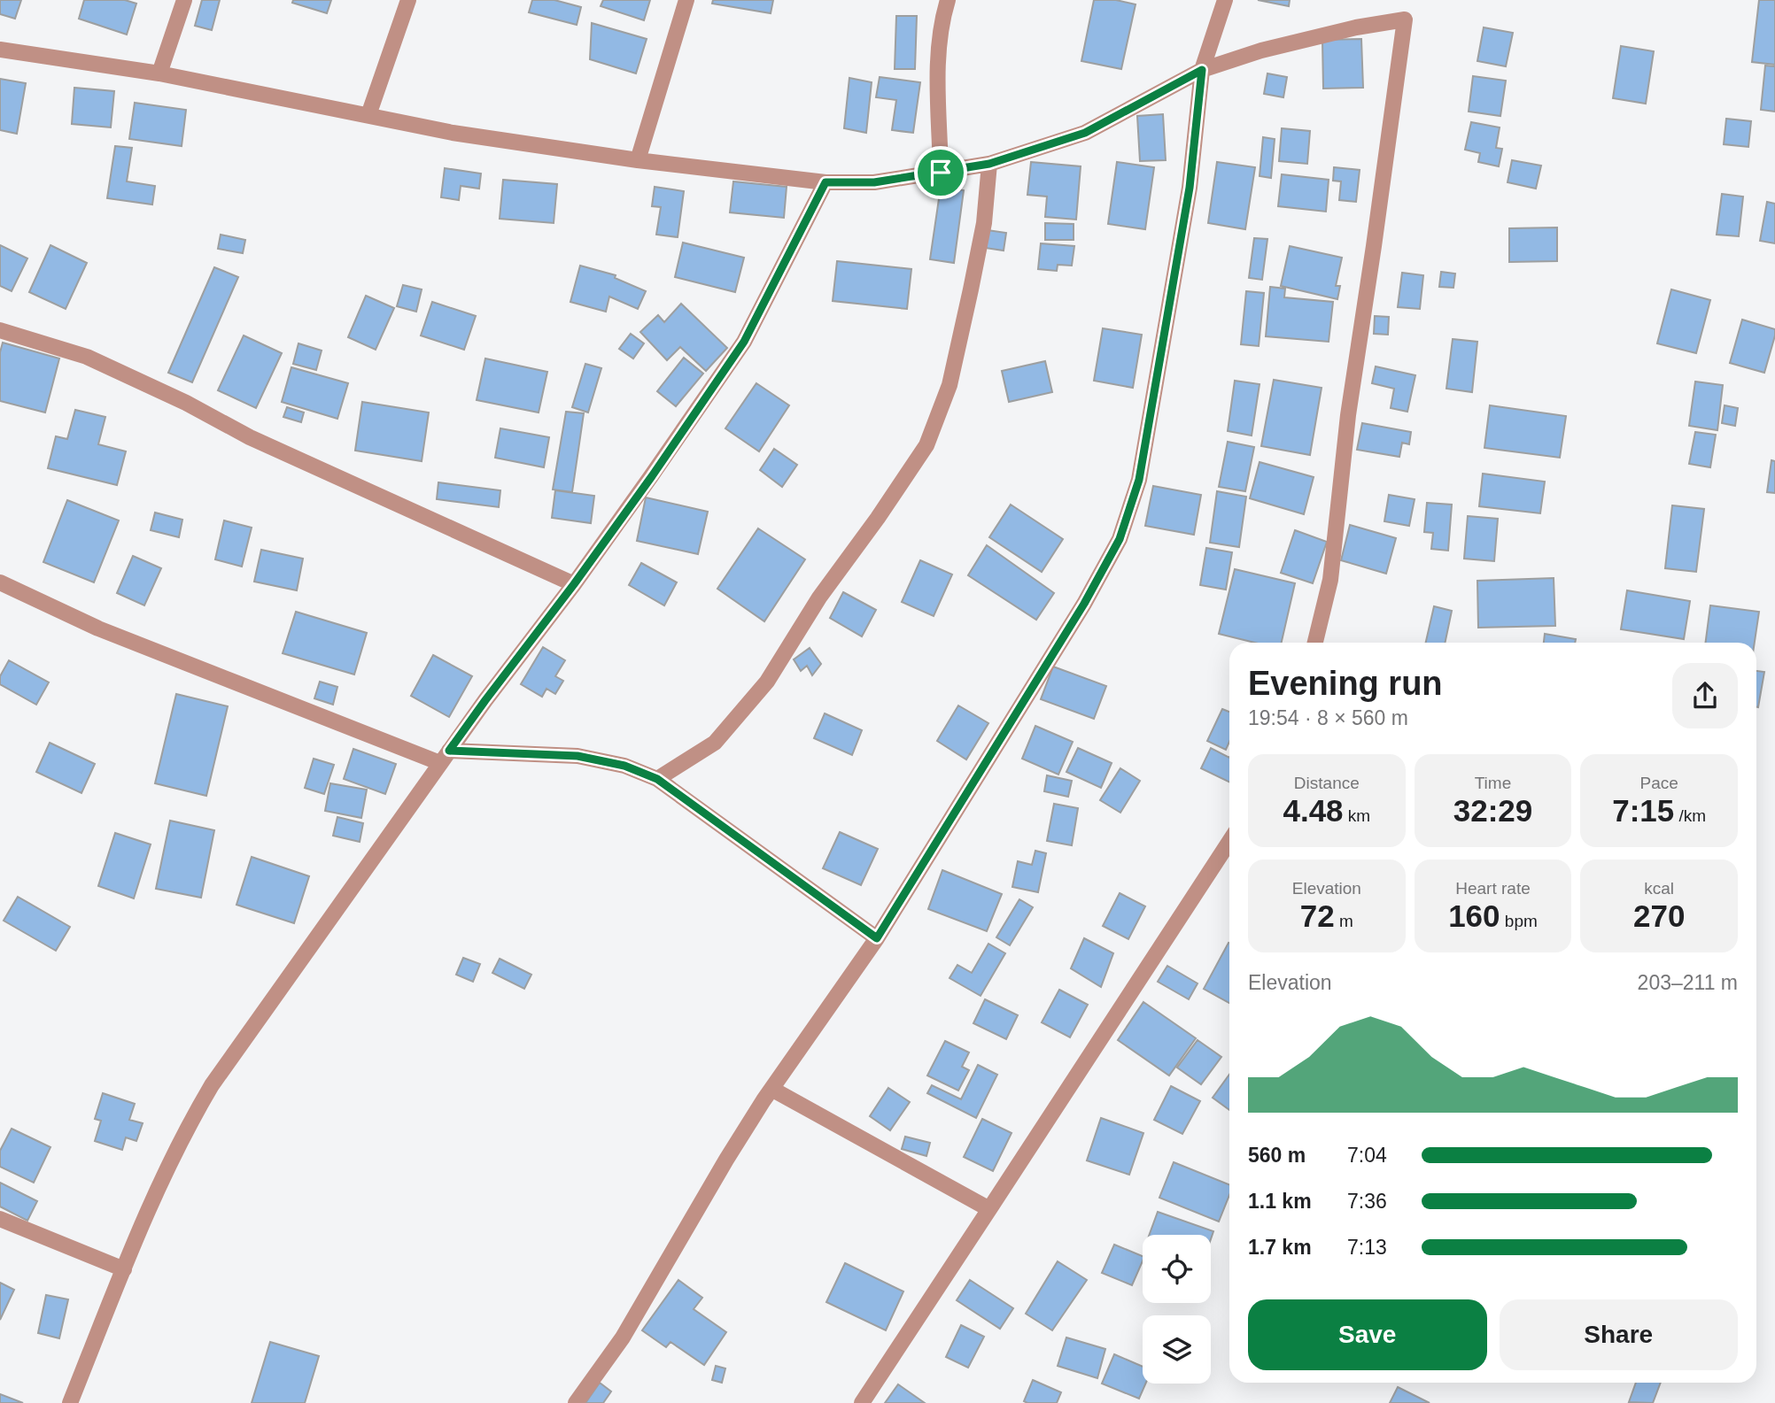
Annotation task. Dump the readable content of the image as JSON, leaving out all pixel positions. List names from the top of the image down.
{
  "page": {
    "heading": ["Evening run", "19:54 · 8 × 560 m"],
    "stats": [
      ["Distance", "4.48 km"],
      ["Time", "32:29"],
      ["Pace", "7:15 /km"],
      ["Elevation", "72 m"],
      ["Heart rate", "160 bpm"],
      ["kcal", "270"]
    ],
    "chart": ["Elevation", "203–211 m"],
    "list": [
      {
        "name": "560 m",
        "note": "7:04"
      },
      {
        "name": "1.1 km",
        "note": "7:36"
      },
      {
        "name": "1.7 km",
        "note": "7:13"
      }
    ],
    "buttons": ["Save", "Share"]
  }
}
